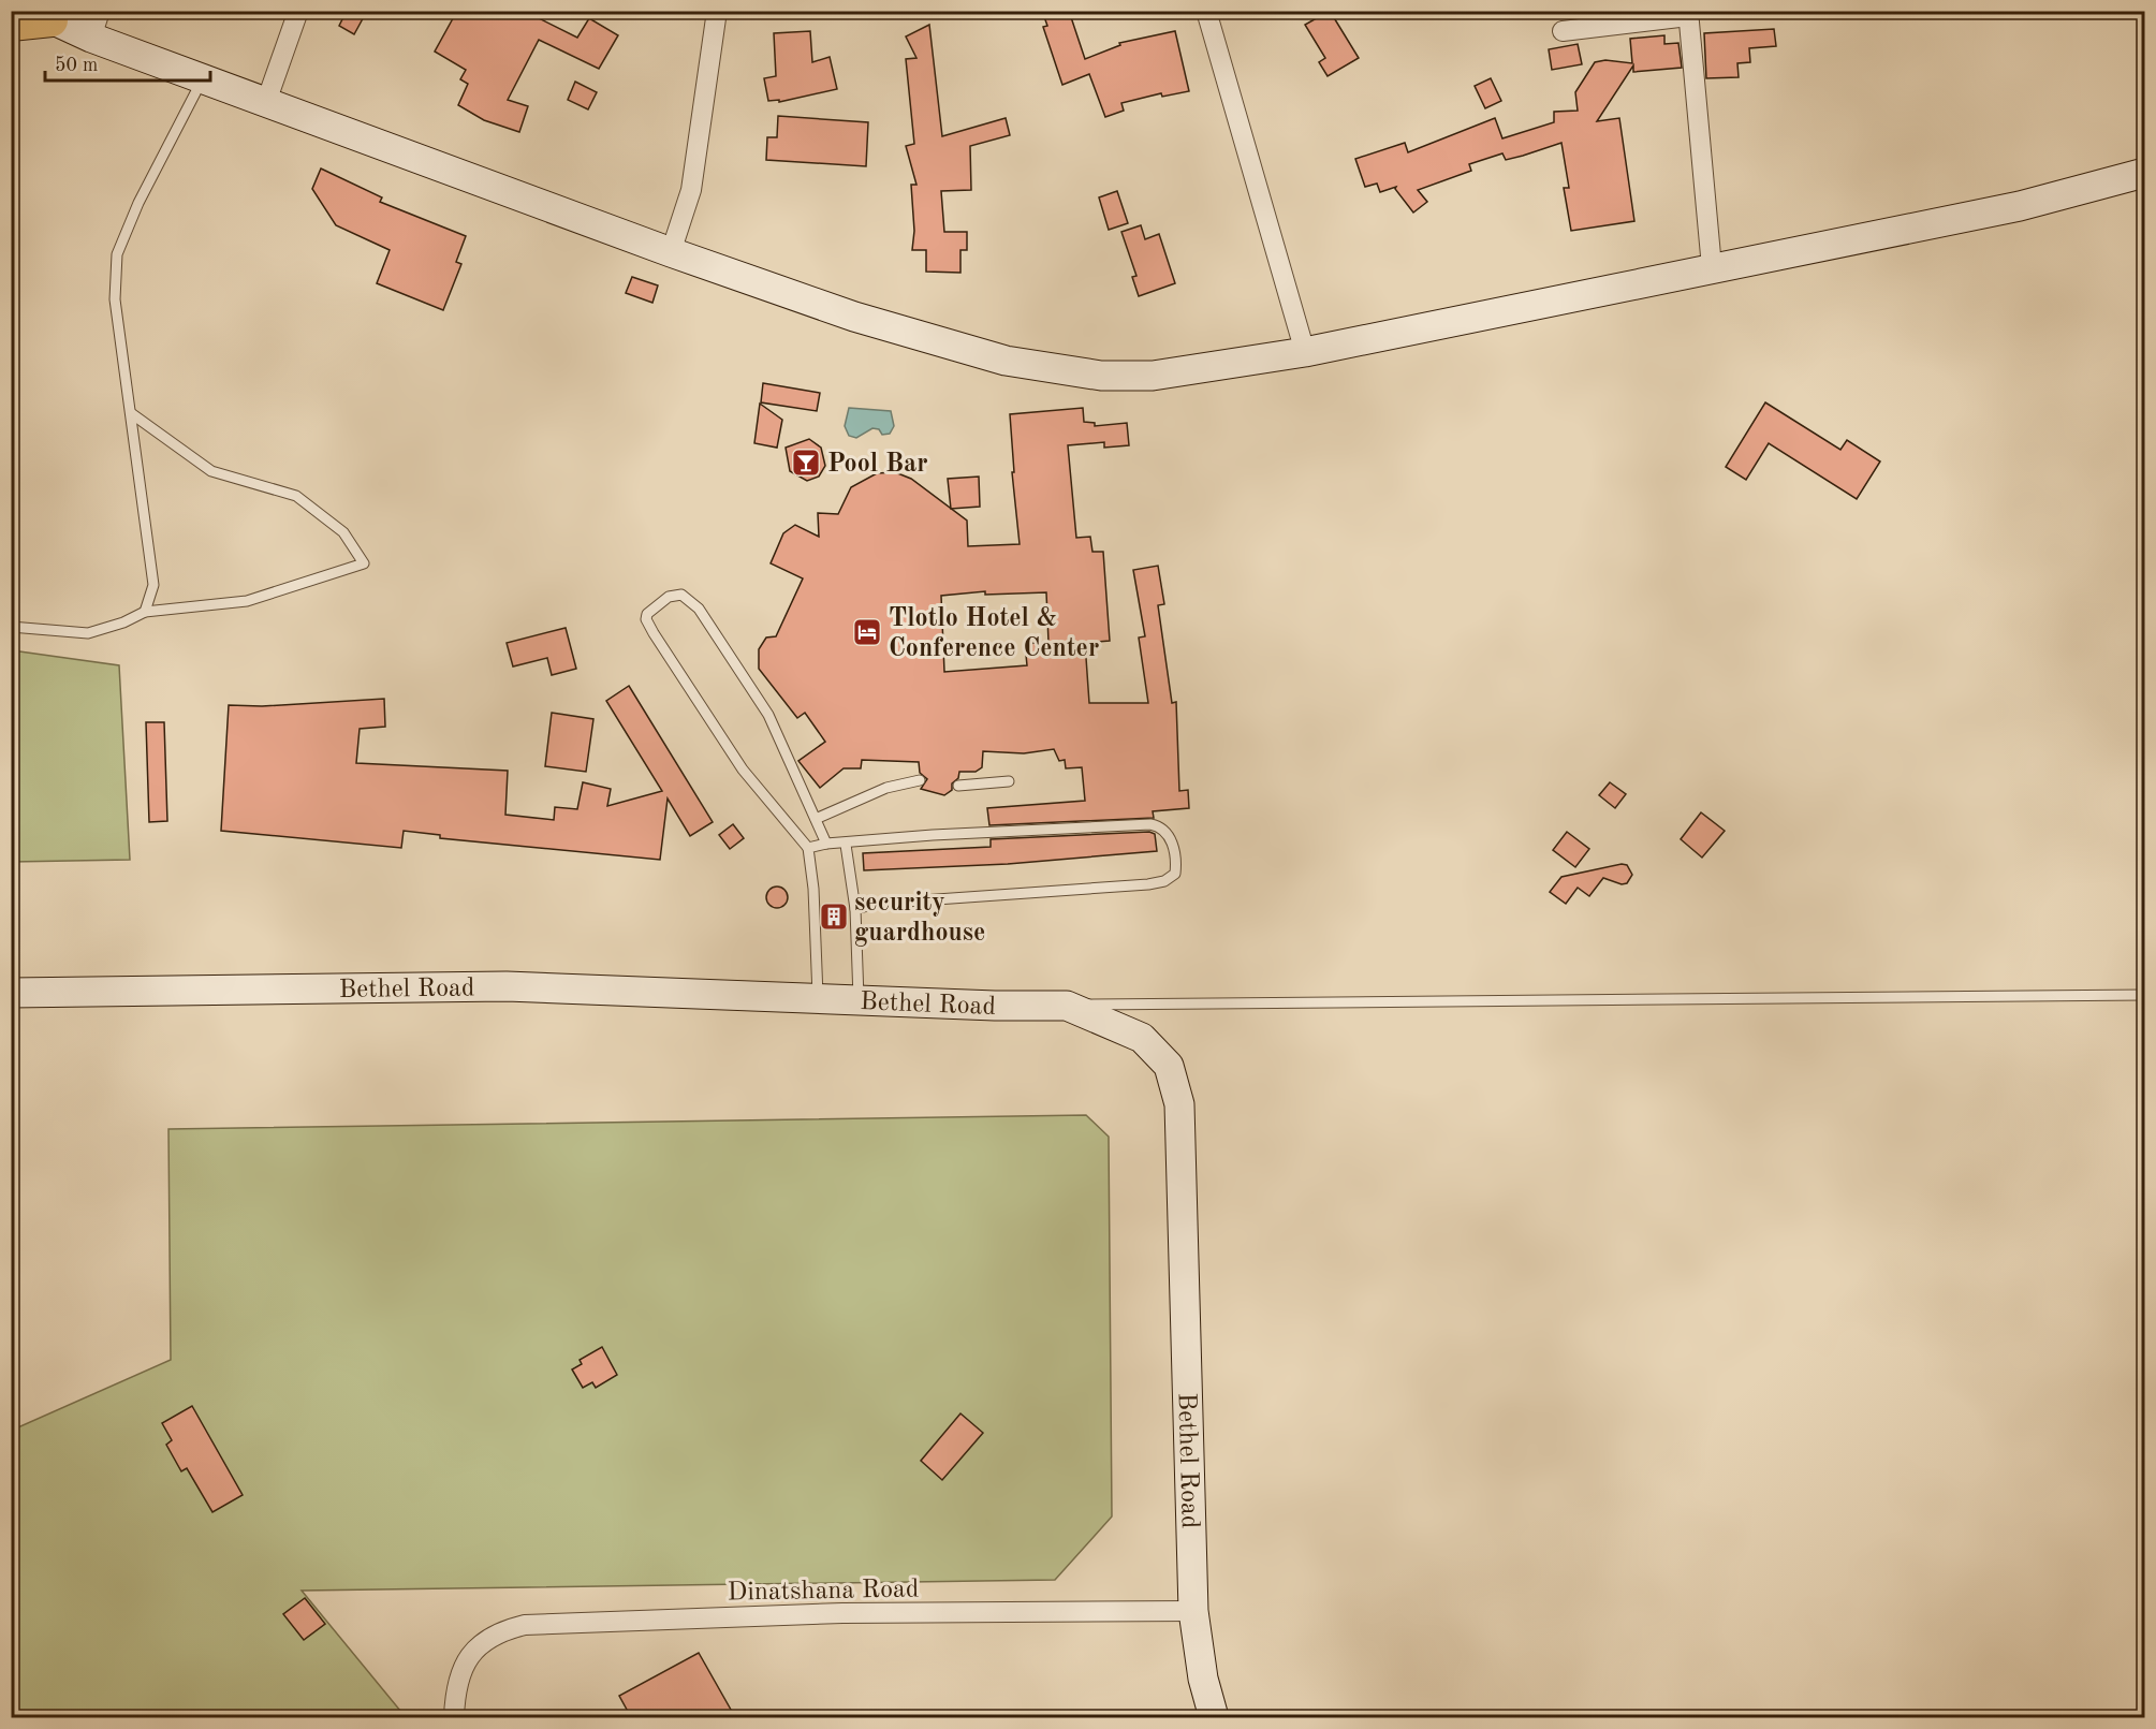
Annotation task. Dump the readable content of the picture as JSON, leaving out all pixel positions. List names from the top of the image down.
{
  "streets": {
    "street": ["Bethel Road", "Dinatshana Road"]
  },
  "crossings": [
    ["Bethel Road", "Dinatshana Road"]
  ],
  "places": {
    "bar": ["Pool Bar"],
    "hotel": ["Tlotlo Hotel & Conference Center"],
    "building": ["security guardhouse"]
  },
  "scale_bar": "50 m"
}
